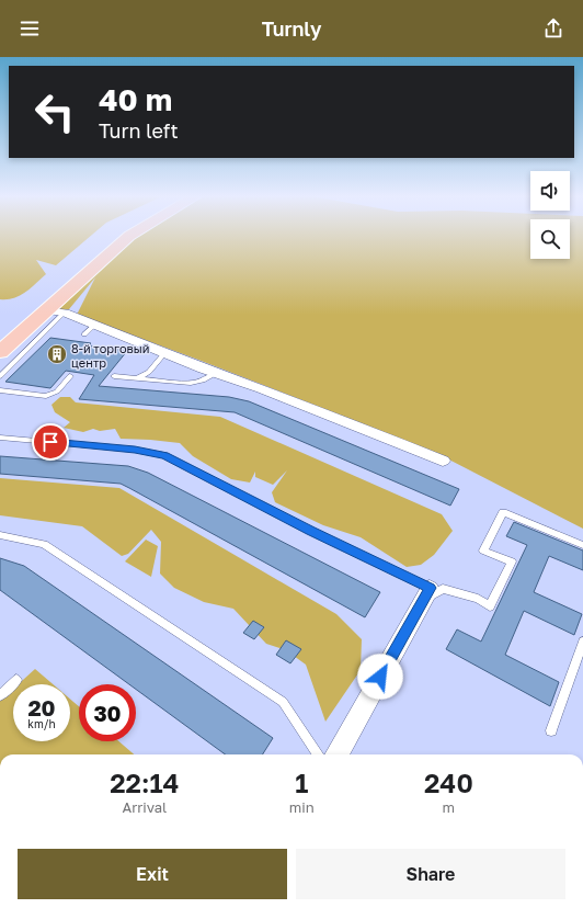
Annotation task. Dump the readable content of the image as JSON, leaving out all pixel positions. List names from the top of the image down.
{
  "places": {
    "building": ["8-й торговый центр"]
  },
  "page": {
    "header": "Turnly",
    "turn": ["40 m", "Turn left"],
    "speed": "20 km/h",
    "limit": "30",
    "eta": [
      "22:14",
      "Arrival",
      "1",
      "min",
      "240",
      "m"
    ],
    "buttons": ["Exit", "Share"]
  }
}
